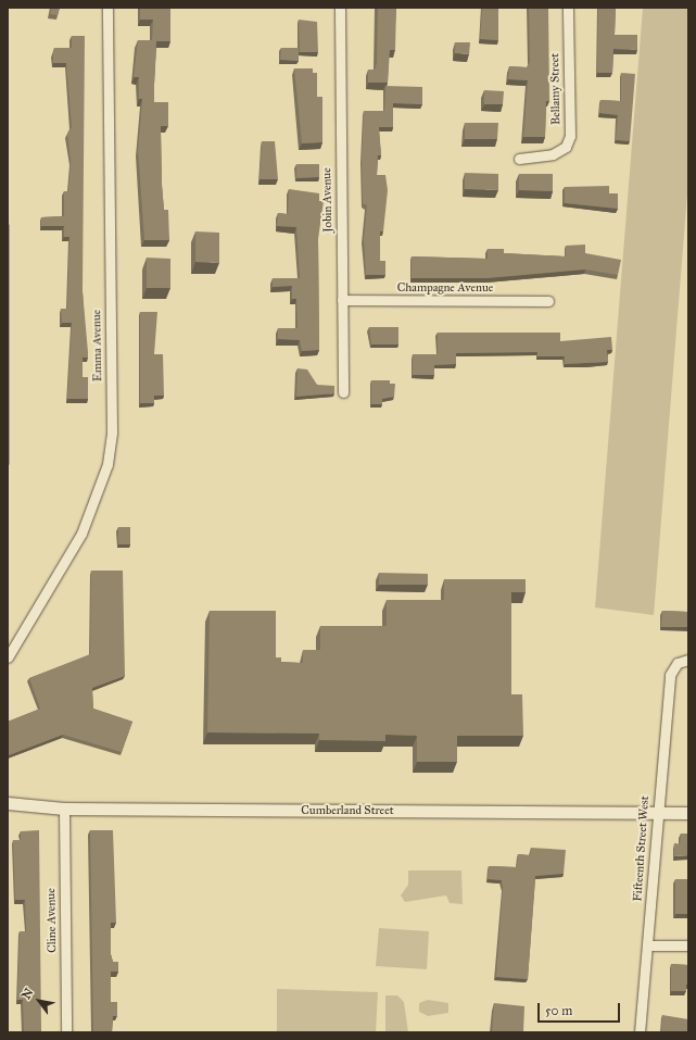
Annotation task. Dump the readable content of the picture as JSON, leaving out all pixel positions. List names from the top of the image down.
{
  "streets": {
    "street": [
      "Bellamy Street",
      "Jobin Avenue",
      "Champagne Avenue",
      "Emma Avenue",
      "Cumberland Street",
      "Fifteenth Street West",
      "Cline Avenue"
    ]
  },
  "crossings": [
    ["Jobin Avenue", "Champagne Avenue"],
    ["Cumberland Street", "Fifteenth Street West"],
    ["Cumberland Street", "Cline Avenue"]
  ],
  "scale_bar": "50 m",
  "north": "top left"
}
